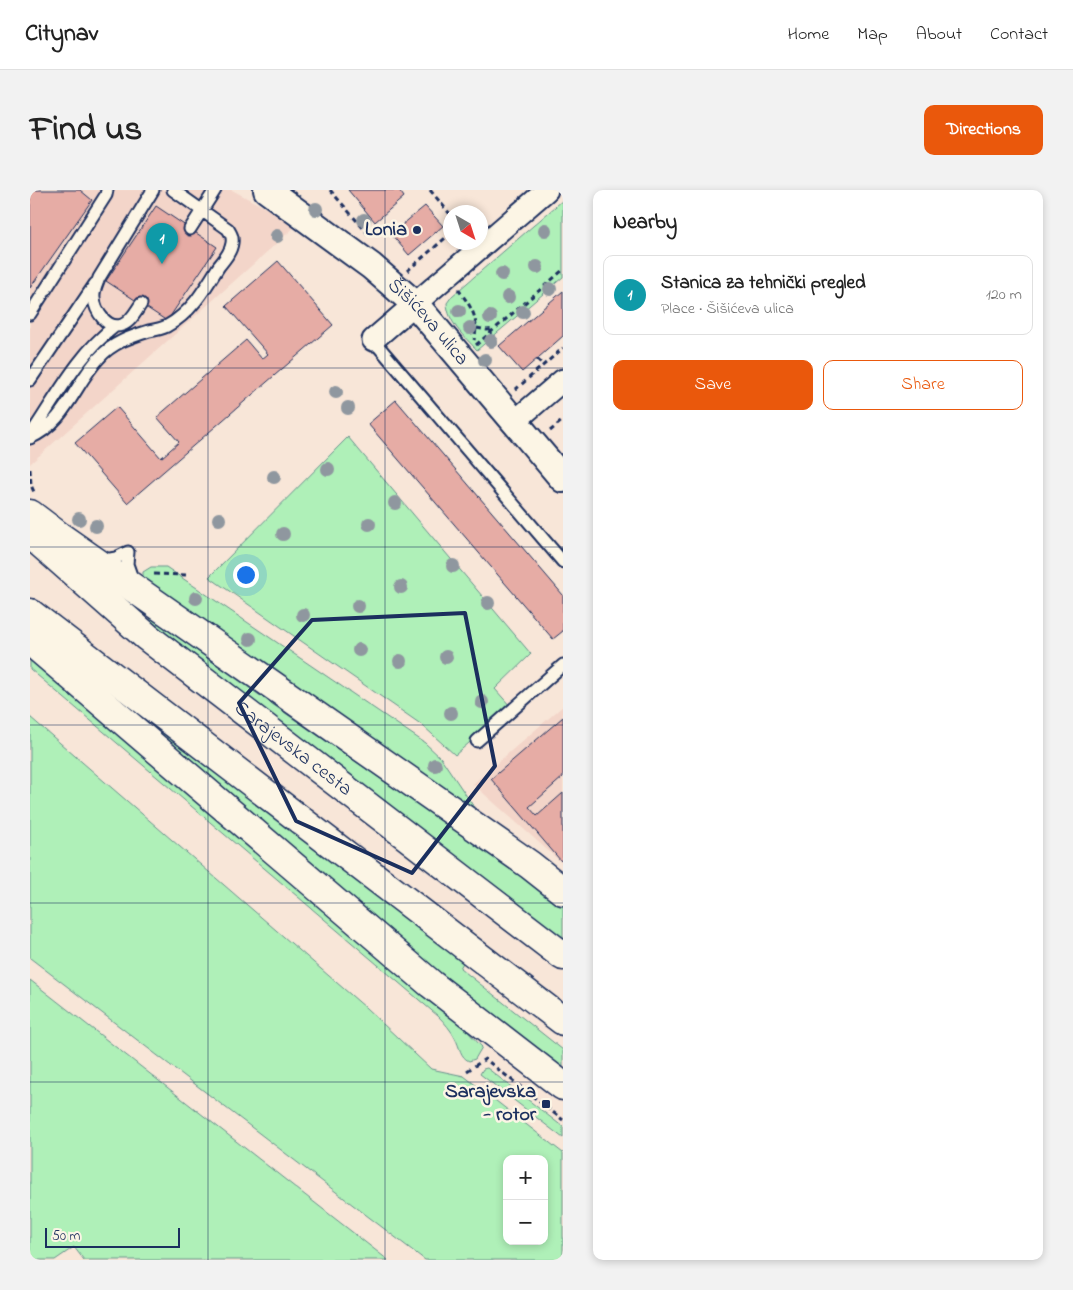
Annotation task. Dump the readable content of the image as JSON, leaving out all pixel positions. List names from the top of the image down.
{
  "streets": {
    "main road": ["Sarajevska cesta"],
    "street": ["Šišićeva ulica"]
  },
  "places": {
    "other": ["Lonia"],
    "transit": ["Sarajevska - rotor"]
  },
  "scale_bar": "50 m",
  "north": "bottom right",
  "page": {
    "header": "Citynav",
    "nav": [
      "Home",
      "Map",
      "About",
      "Contact"
    ],
    "title": "Find us",
    "buttons": [
      "Directions",
      ["Save", "Share"]
    ],
    "heading": "Nearby",
    "pins": "1",
    "list": [
      {
        "mark": "1",
        "name": "Stanica za tehnički pregled",
        "note": "Place · Šišićeva ulica",
        "value": "120 m"
      }
    ],
    "map_buttons": ["+", "−"],
    "scale": "50 m"
  }
}
